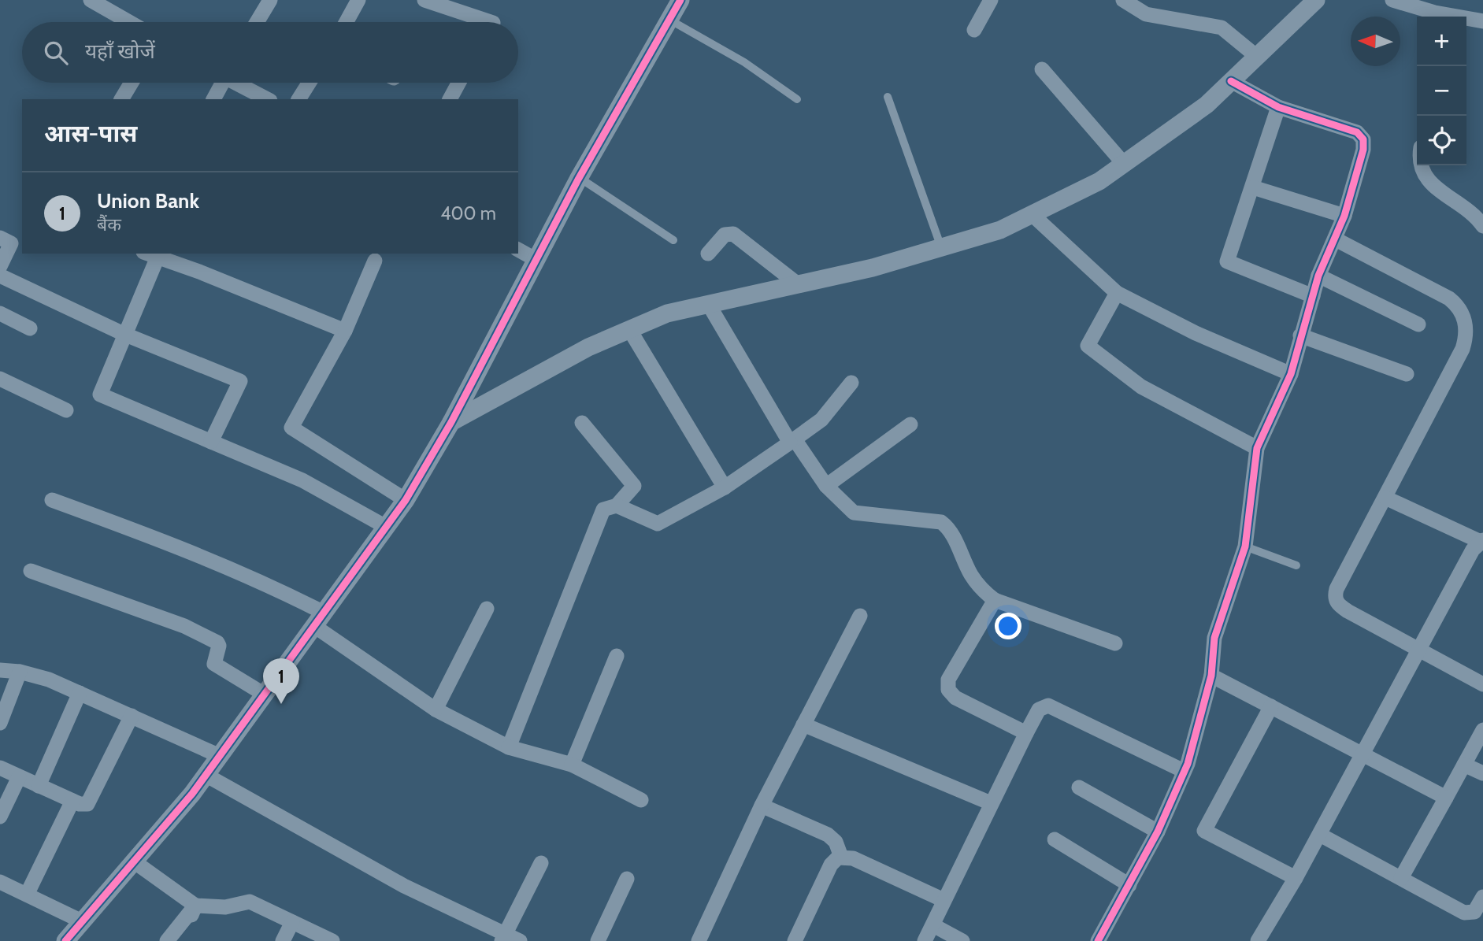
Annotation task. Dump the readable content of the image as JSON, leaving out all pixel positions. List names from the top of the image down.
{
  "north": "left",
  "page": {
    "map_buttons": ["+", "−"],
    "search": "यहाँ खोजें",
    "heading": "आस-पास",
    "list": [
      {
        "mark": "1",
        "name": "Union Bank",
        "note": "बैंक",
        "value": "400 m"
      }
    ],
    "pins": "1"
  }
}
